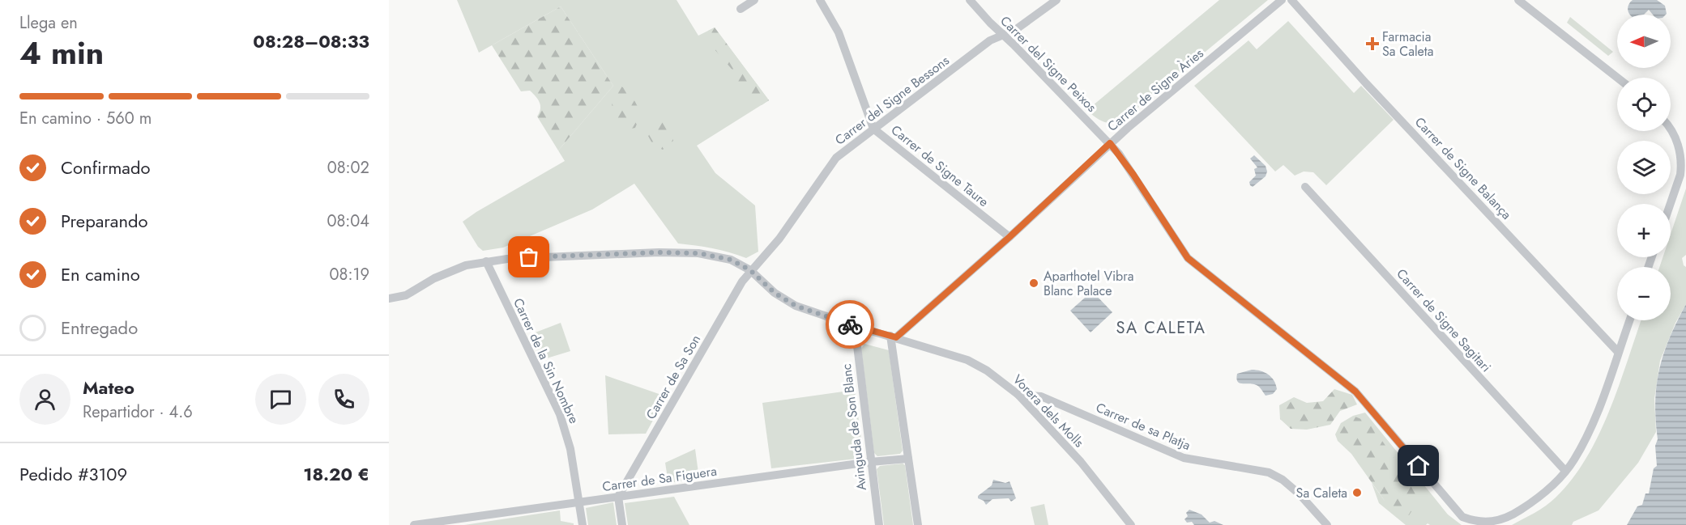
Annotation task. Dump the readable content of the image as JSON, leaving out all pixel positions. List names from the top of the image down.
{
  "streets": {
    "street": [
      "Carrer del Signe Peixos",
      "Carrer de Signe Àries",
      "Carrer del Signe Bessons",
      "Carrer de Signe Taure",
      "Carrer de Signe Balança",
      "Carrer de Signe Sagitari",
      "Carrer de la Sin Nombre",
      "Carrer de Sa Son",
      "Vorera dels Molls",
      "Carrer de sa Platja",
      "Avinguda de Son Blanc",
      "Carrer de Sa Figuera"
    ]
  },
  "crossings": [
    ["Carrer del Signe Peixos", "Carrer de Signe Àries"],
    ["Carrer del Signe Peixos", "Carrer del Signe Bessons"],
    ["Carrer del Signe Peixos", "Carrer de Signe Balança"],
    ["Carrer del Signe Peixos", "Carrer de Signe Sagitari"],
    ["Carrer de Signe Àries", "Carrer de Signe Taure"],
    ["Carrer de Signe Àries", "Vorera dels Molls"],
    ["Carrer del Signe Bessons", "Carrer de Signe Taure"],
    ["Carrer del Signe Bessons", "Carrer de Sa Son"],
    ["Carrer del Signe Bessons", "Vorera dels Molls"],
    ["Carrer de la Sin Nombre", "Vorera dels Molls"],
    ["Carrer de la Sin Nombre", "Carrer de Sa Figuera"],
    ["Carrer de Sa Son", "Vorera dels Molls"],
    ["Carrer de Sa Son", "Carrer de Sa Figuera"],
    ["Vorera dels Molls", "Carrer de sa Platja"],
    ["Vorera dels Molls", "Avinguda de Son Blanc"],
    ["Avinguda de Son Blanc", "Carrer de Sa Figuera"]
  ],
  "districts": ["SA CALETA"],
  "places": {
    "health": ["Farmacia Sa Caleta"],
    "other": ["Aparthotel Vibra Blanc Palace", "Sa Caleta"]
  },
  "north": "left",
  "page": {
    "heading": ["4 min", "Llega en", "08:28–08:33"],
    "panel": [
      "Mateo",
      "Repartidor · 4.6",
      "Pedido #3109",
      "18.20 €"
    ],
    "map_buttons": ["+", "−"],
    "bar": "En camino · 560 m",
    "list": [
      ["Confirmado", "08:02"],
      ["Preparando", "08:04"],
      ["En camino", "08:19"],
      "Entregado"
    ]
  }
}
